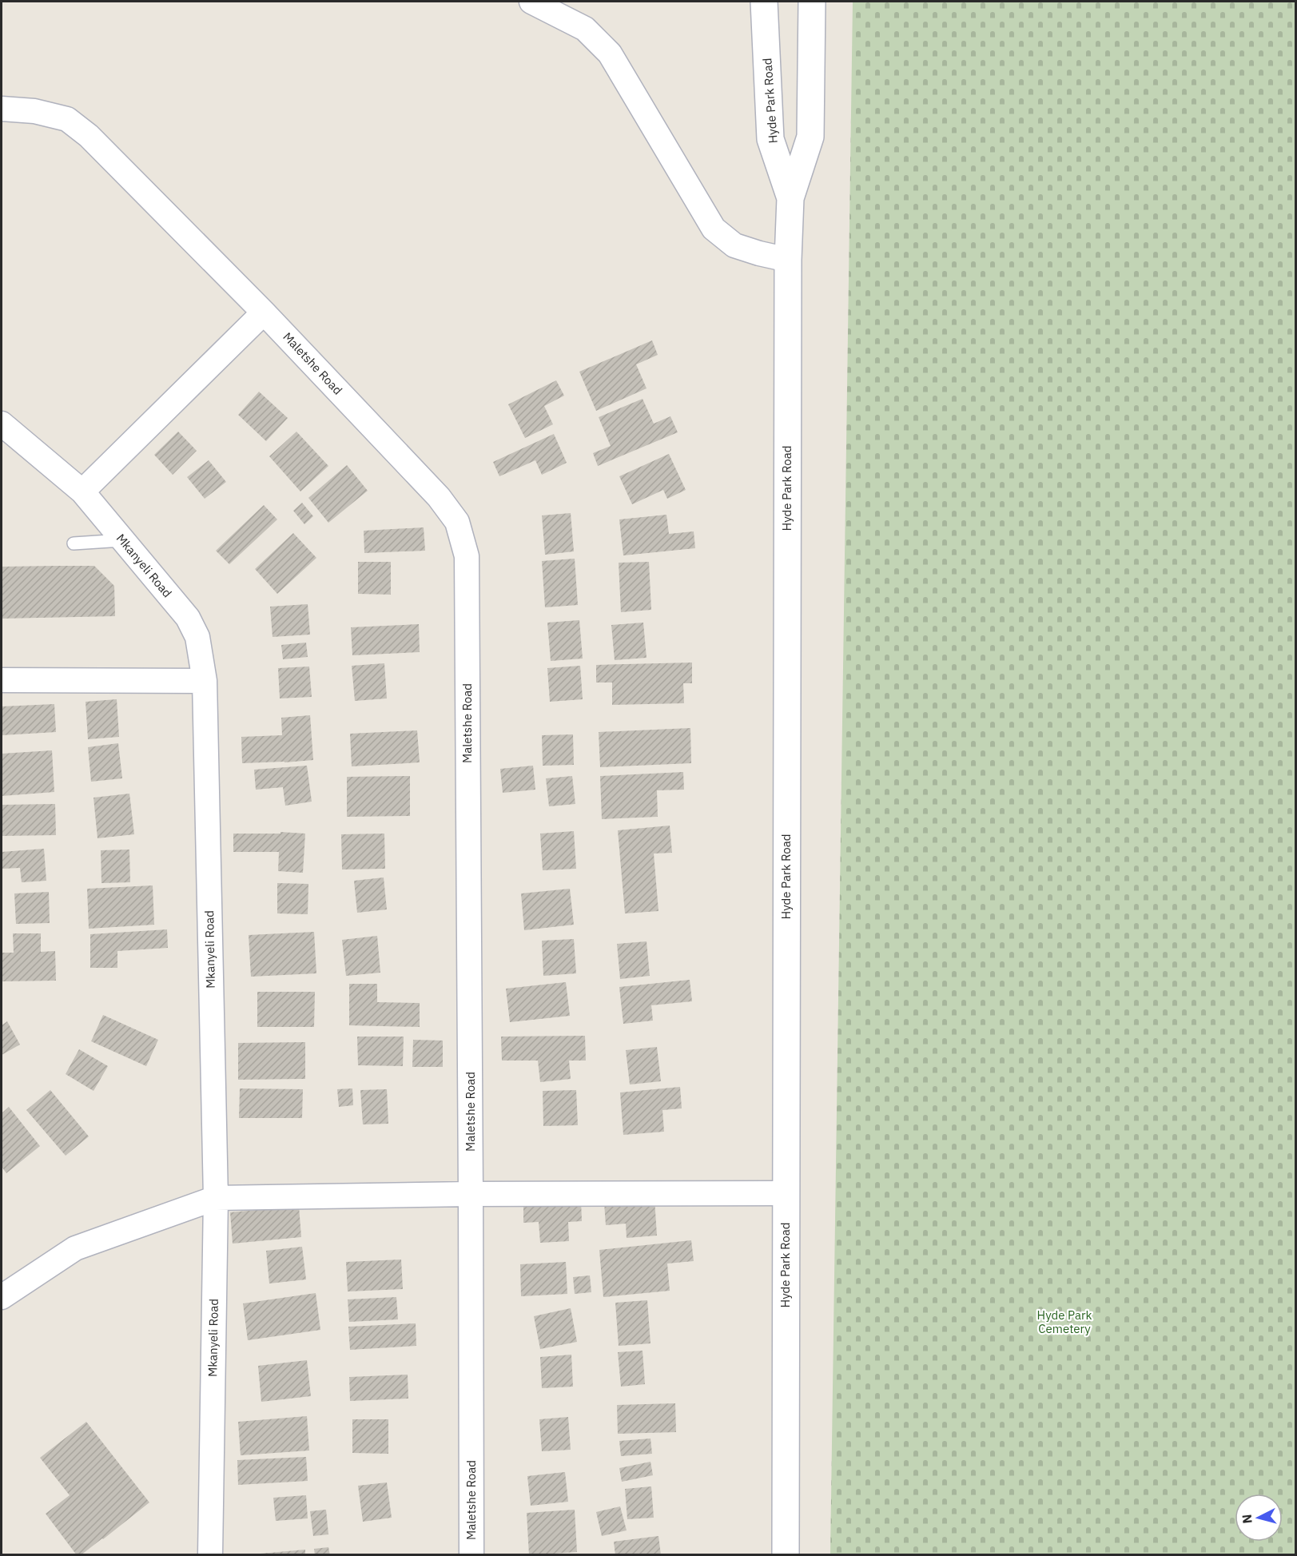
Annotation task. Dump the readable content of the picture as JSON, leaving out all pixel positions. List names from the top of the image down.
{
  "streets": {
    "street": ["Hyde Park Road", "Maletshe Road", "Mkanyeli Road"]
  },
  "parks": ["Hyde Park Cemetery"],
  "north": "left"
}
